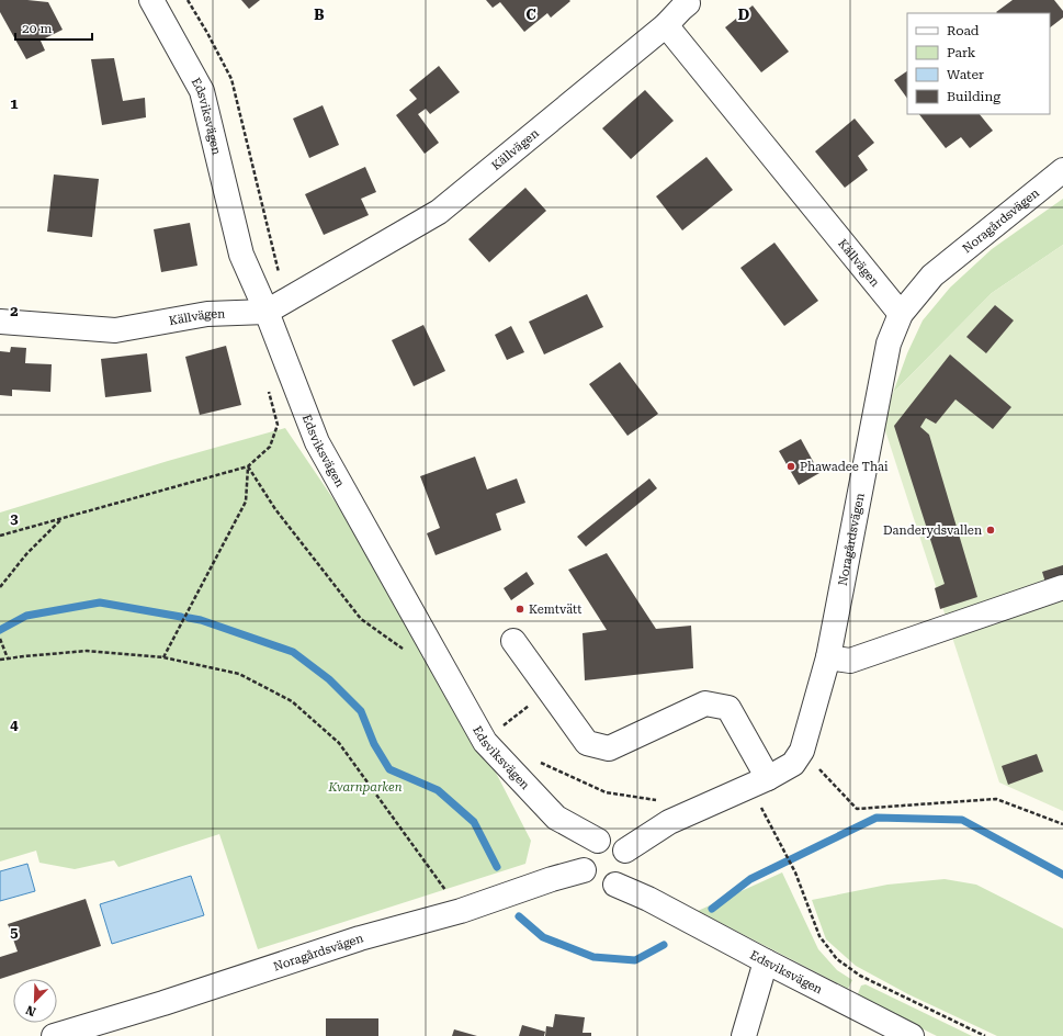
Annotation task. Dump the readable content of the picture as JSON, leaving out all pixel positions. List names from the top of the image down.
{
  "streets": {
    "street": ["Edsviksvägen", "Källvägen", "Noragårdsvägen"]
  },
  "crossings": [
    ["Edsviksvägen", "Källvägen"],
    ["Edsviksvägen", "Noragårdsvägen"],
    ["Källvägen", "Noragårdsvägen"]
  ],
  "parks": ["Kvarnparken"],
  "places": ["Phawadee Thai", "Danderydsvallen", "Kemtvätt"],
  "legend": [
    "Road",
    "Park",
    "Water",
    "Building"
  ],
  "scale_bar": "20 m",
  "north": "bottom left",
  "grid": {
    "columns": ["B", "C", "D"],
    "rows": [
      "1",
      "2",
      "3",
      "4",
      "5"
    ]
  }
}
